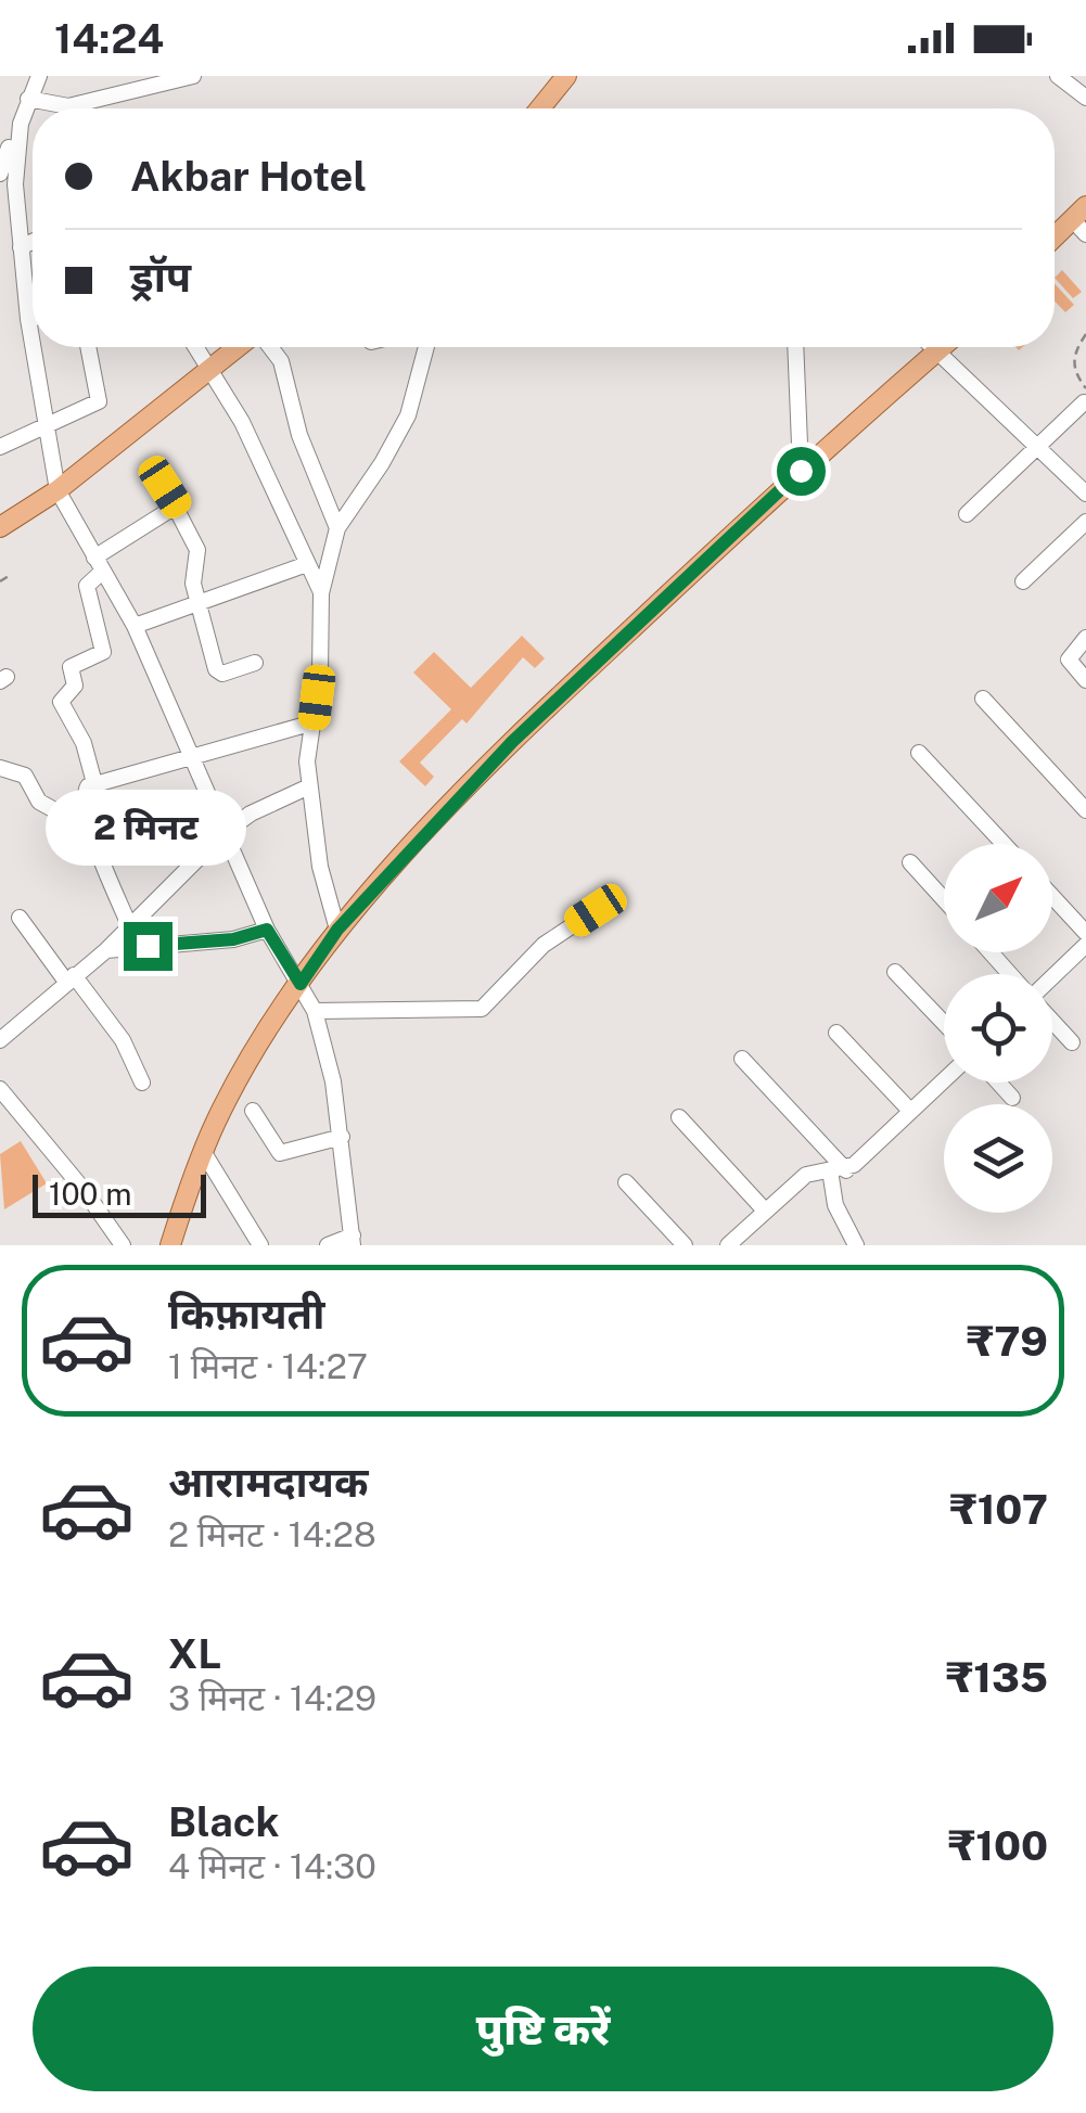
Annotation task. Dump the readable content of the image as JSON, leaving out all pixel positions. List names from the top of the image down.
{
  "scale_bar": "100 m",
  "north": "top right",
  "page": {
    "status": "14:24",
    "banner": ["Akbar Hotel", "ड्रॉप"],
    "bubble": "2 मिनट",
    "scale": "100 m",
    "list": [
      {
        "name": "किफ़ायती",
        "note": "1 मिनट · 14:27",
        "value": "₹79"
      },
      {
        "name": "आरामदायक",
        "note": "2 मिनट · 14:28",
        "value": "₹107"
      },
      {
        "name": "XL",
        "note": "3 मिनट · 14:29",
        "value": "₹135"
      },
      {
        "name": "Black",
        "note": "4 मिनट · 14:30",
        "value": "₹100"
      }
    ],
    "buttons": "पुष्टि करें"
  }
}
